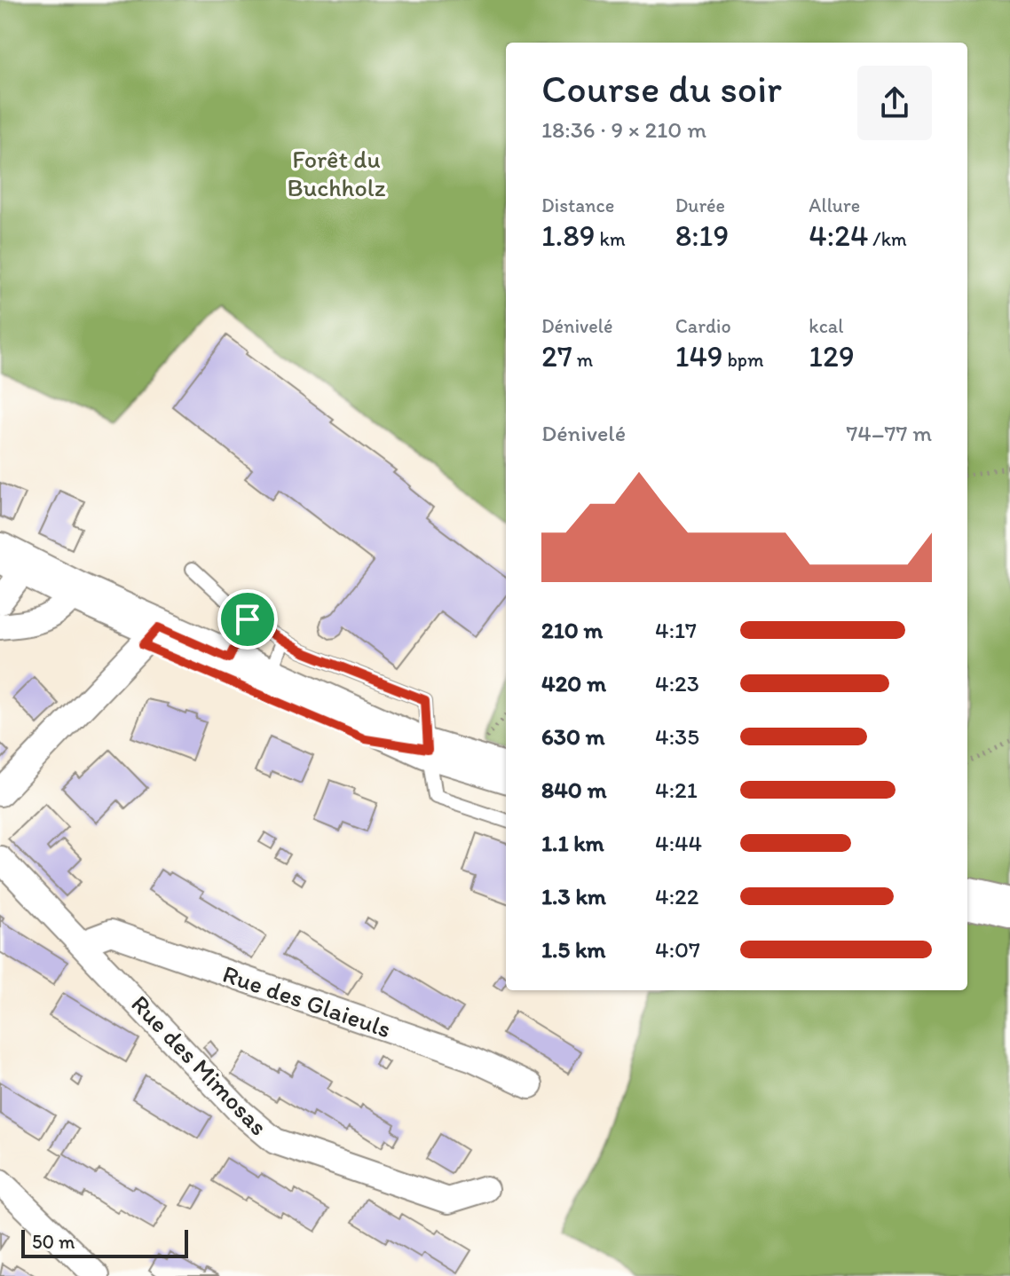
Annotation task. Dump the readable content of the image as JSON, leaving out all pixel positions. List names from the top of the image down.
{
  "streets": {
    "street": ["Rue des Glaieuls", "Rue des Mimosas"]
  },
  "crossings": [
    ["Rue des Glaieuls", "Rue des Mimosas"]
  ],
  "parks": ["Forêt du Buchholz"],
  "scale_bar": "50 m",
  "page": {
    "heading": ["Course du soir", "18:36 · 9 × 210 m"],
    "stats": [
      ["Distance", "1.89 km"],
      ["Durée", "8:19"],
      ["Allure", "4:24 /km"],
      ["Dénivelé", "27 m"],
      ["Cardio", "149 bpm"],
      ["kcal", "129"]
    ],
    "chart": ["Dénivelé", "74–77 m"],
    "list": [
      {
        "name": "210 m",
        "note": "4:17"
      },
      {
        "name": "420 m",
        "note": "4:23"
      },
      {
        "name": "630 m",
        "note": "4:35"
      },
      {
        "name": "840 m",
        "note": "4:21"
      },
      {
        "name": "1.1 km",
        "note": "4:44"
      },
      {
        "name": "1.3 km",
        "note": "4:22"
      },
      {
        "name": "1.5 km",
        "note": "4:07"
      }
    ],
    "scale": "50 m"
  }
}
